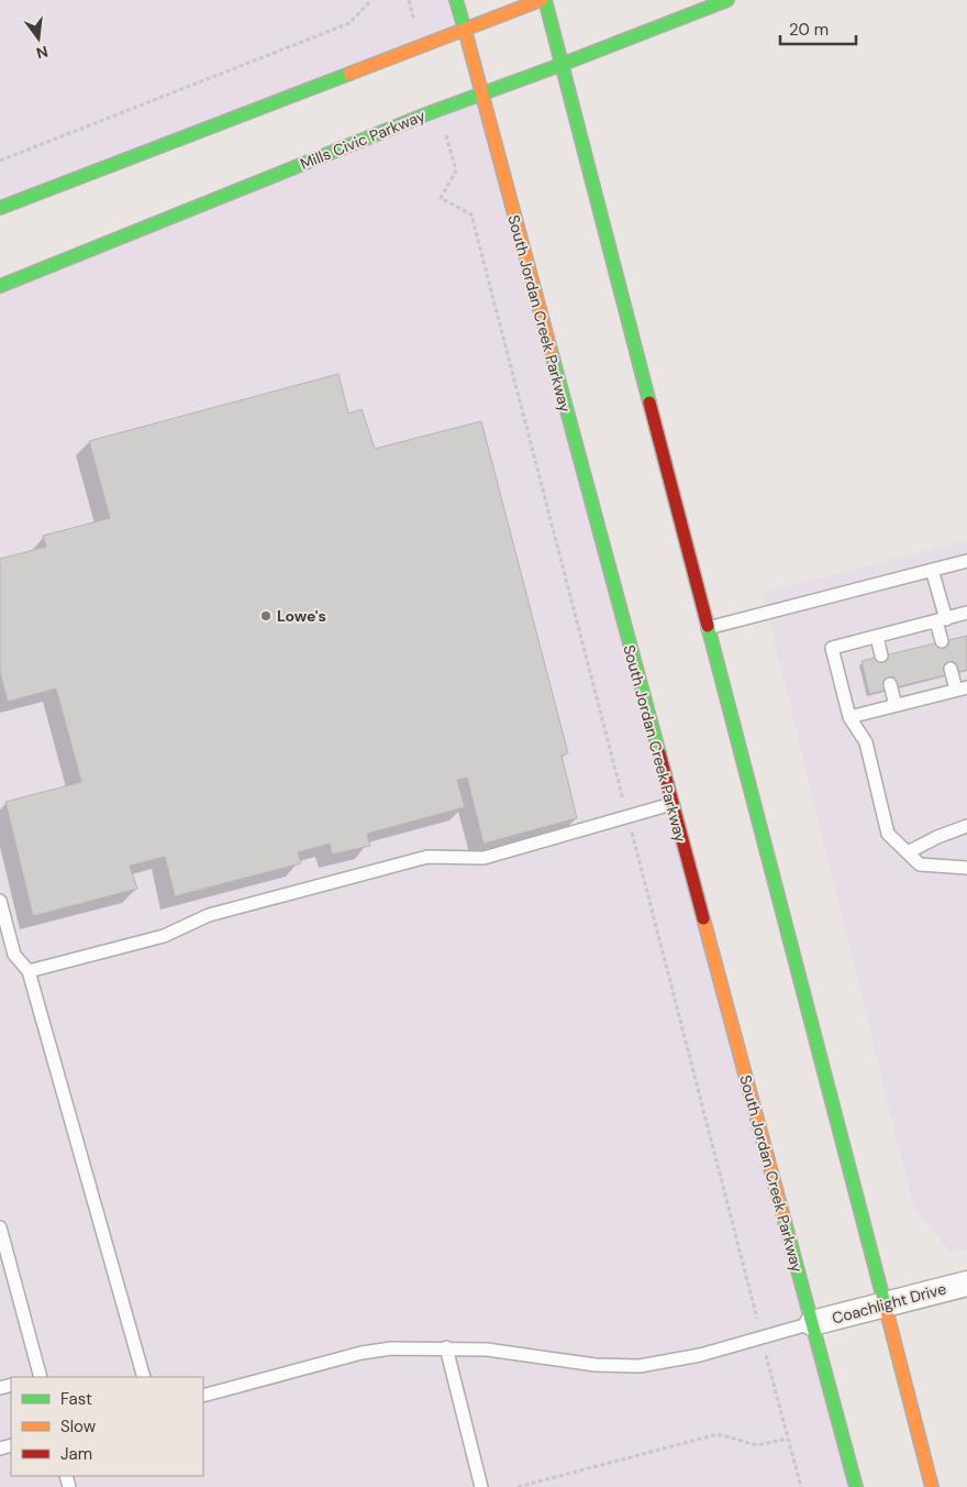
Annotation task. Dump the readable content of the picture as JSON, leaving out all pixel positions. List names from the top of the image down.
{
  "streets": {
    "main road": ["Mills Civic Parkway", "South Jordan Creek Parkway"],
    "street": ["Coachlight Drive"]
  },
  "crossings": [
    ["Mills Civic Parkway", "South Jordan Creek Parkway"],
    ["South Jordan Creek Parkway", "Coachlight Drive"]
  ],
  "places": ["Lowe's"],
  "legend": ["Fast", "Slow", "Jam"],
  "scale_bar": "20 m",
  "north": "bottom"
}
